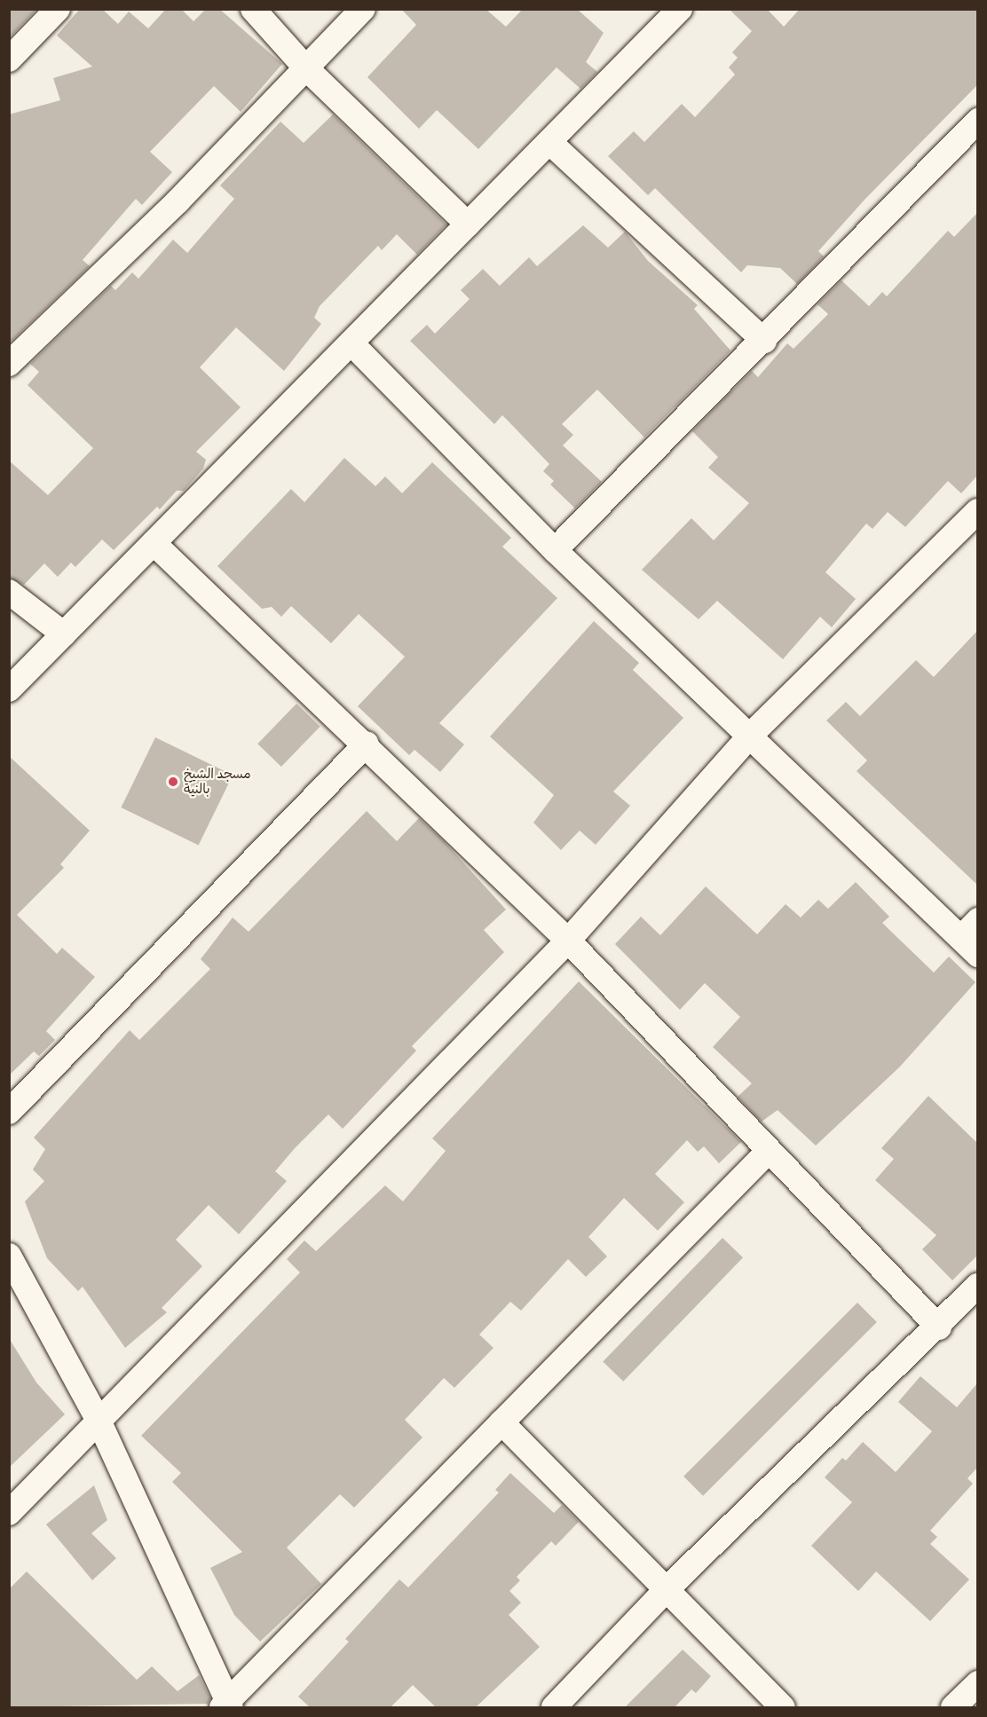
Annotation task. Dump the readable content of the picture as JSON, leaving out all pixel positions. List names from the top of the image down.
{
  "places": ["مسجد الشيخ بالنية"]
}
